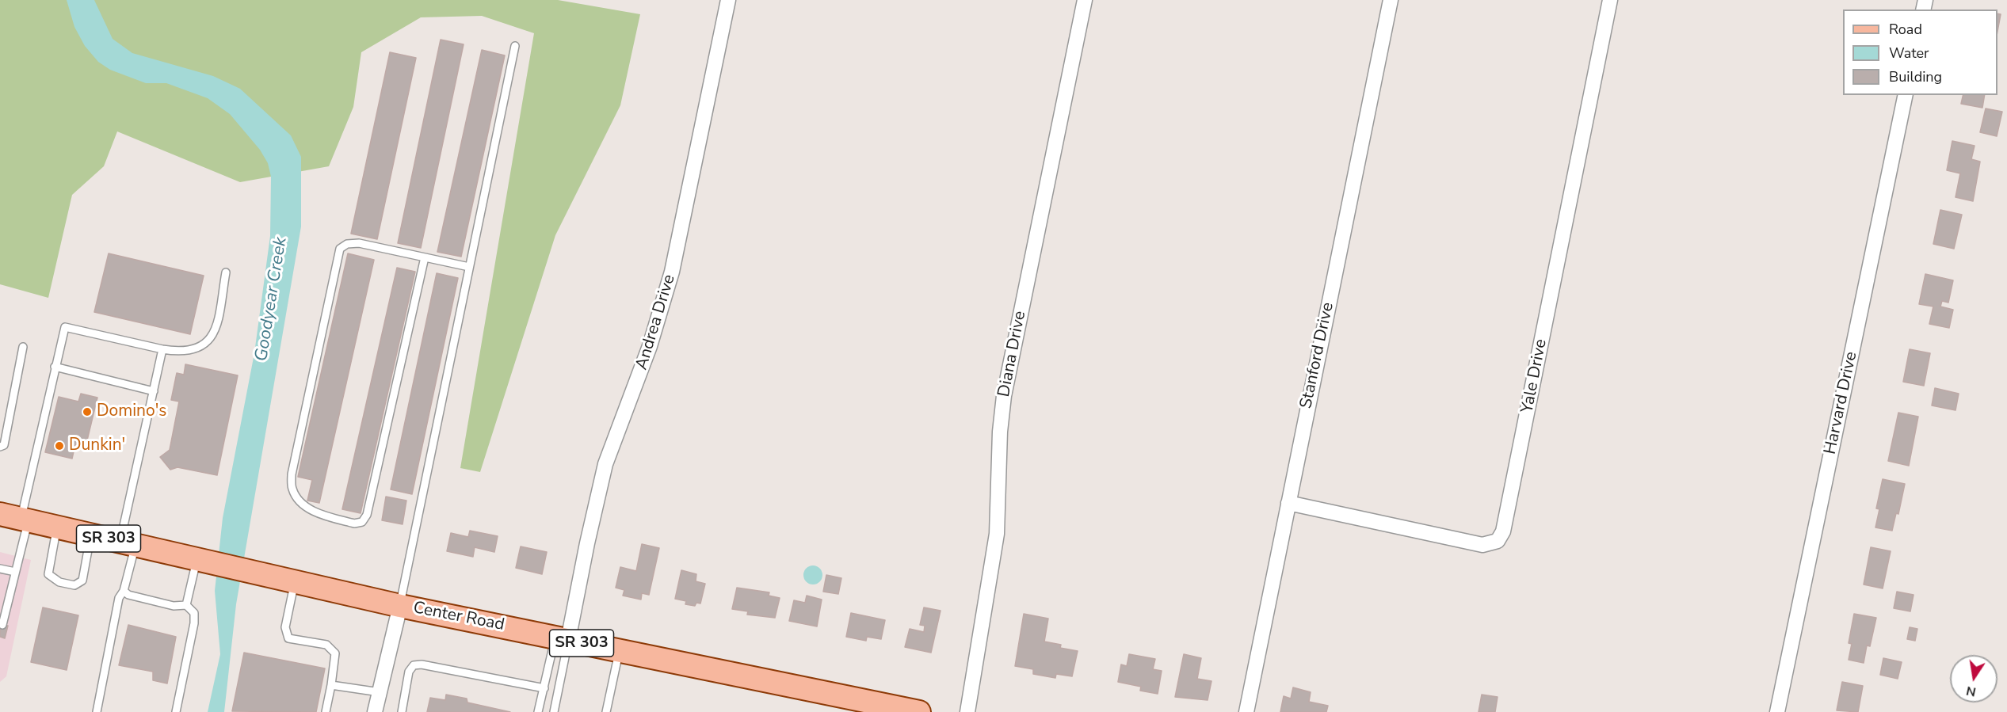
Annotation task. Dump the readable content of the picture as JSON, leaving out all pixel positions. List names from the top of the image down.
{
  "streets": {
    "main road": ["SR 303", "Center Road"],
    "street": [
      "Andrea Drive",
      "Diana Drive",
      "Stanford Drive",
      "Yale Drive",
      "Harvard Drive"
    ]
  },
  "crossings": [
    ["Andrea Drive", "Center Road"],
    ["Stanford Drive", "Yale Drive"]
  ],
  "water": ["Goodyear Creek"],
  "places": ["Domino's", "Dunkin'"],
  "legend": ["Road", "Water", "Building"],
  "north": "bottom"
}
